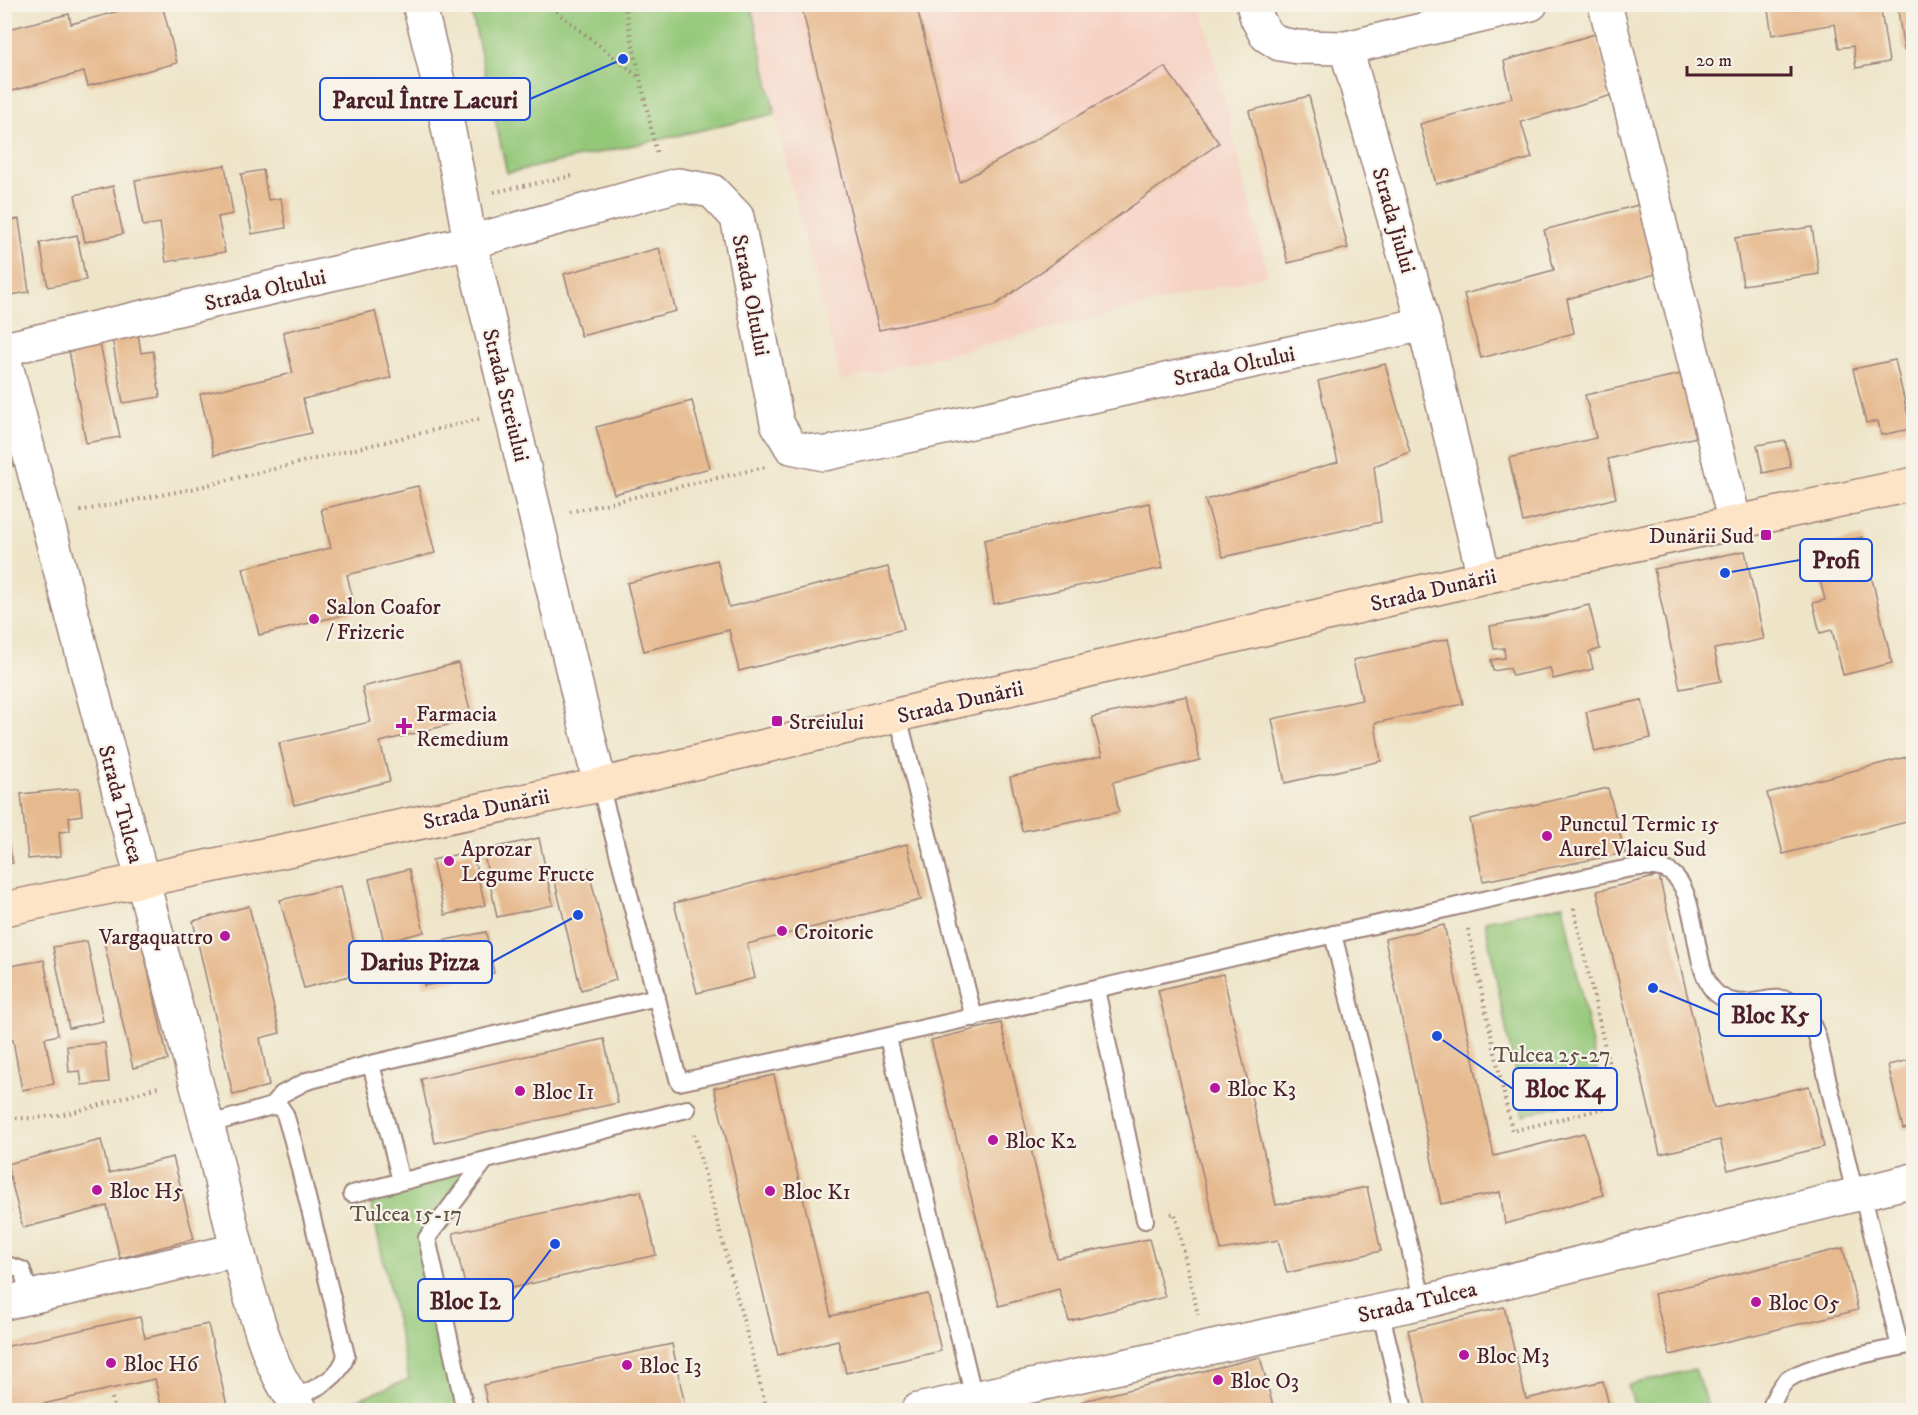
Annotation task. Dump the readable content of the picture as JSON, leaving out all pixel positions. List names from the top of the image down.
{
  "streets": {
    "street": [
      "Strada Jiului",
      "Strada Oltului",
      "Strada Streiului",
      "Strada Dunării",
      "Strada Tulcea"
    ]
  },
  "crossings": [
    ["Strada Jiului", "Strada Oltului"],
    ["Strada Jiului", "Strada Dunării"],
    ["Strada Oltului", "Strada Streiului"],
    ["Strada Streiului", "Strada Dunării"],
    ["Strada Dunării", "Strada Tulcea"]
  ],
  "parks": ["Tulcea 25-27", "Tulcea 15-17"],
  "places": {
    "other": [
      "Parcul Între Lacuri",
      "Profi",
      "Salon Coafor / Frizerie",
      "Punctul Termic 15 Aurel Vlaicu Sud",
      "Aprozar Legume Fructe",
      "Darius Pizza",
      "Croitorie",
      "Vargaquattro",
      "Bloc K5",
      "Bloc K4",
      "Bloc K3",
      "Bloc I1",
      "Bloc K2",
      "Bloc H5",
      "Bloc K1",
      "Bloc I2",
      "Bloc O5",
      "Bloc M3",
      "Bloc H6",
      "Bloc I3",
      "Bloc O3"
    ],
    "transit": ["Dunării Sud", "Streiului"],
    "health": ["Farmacia Remedium"]
  },
  "scale_bar": "20 m"
}
